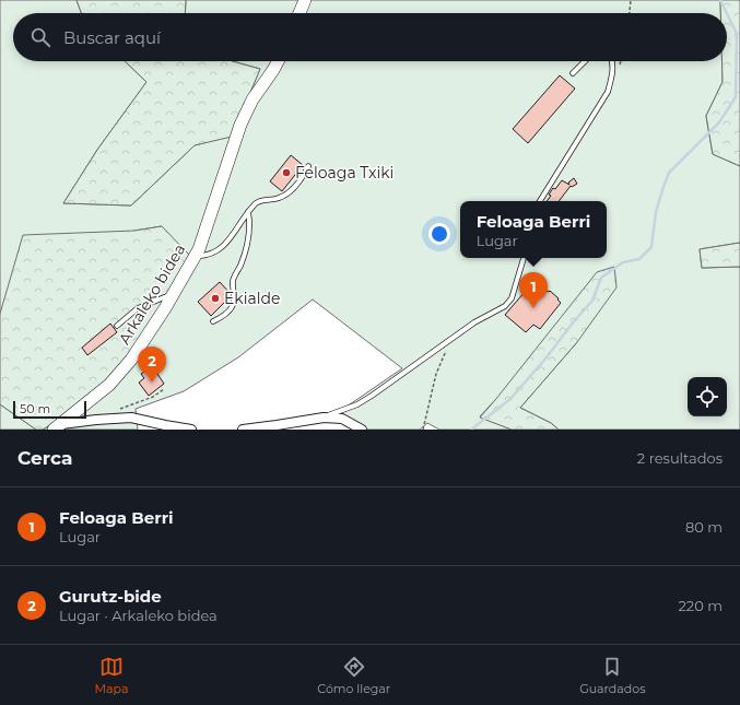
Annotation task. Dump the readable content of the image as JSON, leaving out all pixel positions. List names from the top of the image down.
{
  "streets": {
    "street": ["Arkaleko bidea"]
  },
  "places": ["Feloaga Txiki", "Ekialde"],
  "scale_bar": "50 m",
  "page": {
    "search": "Buscar aquí",
    "popup": ["Feloaga Berri", "Lugar"],
    "pins": ["1", "2"],
    "scale": "50 m",
    "heading": ["Cerca", "2 resultados"],
    "list": [
      {
        "mark": "1",
        "name": "Feloaga Berri",
        "note": "Lugar",
        "value": "80 m"
      },
      {
        "mark": "2",
        "name": "Gurutz-bide",
        "note": "Lugar · Arkaleko bidea",
        "value": "220 m"
      }
    ],
    "nav": ["Mapa", "Cómo llegar", "Guardados"]
  }
}
